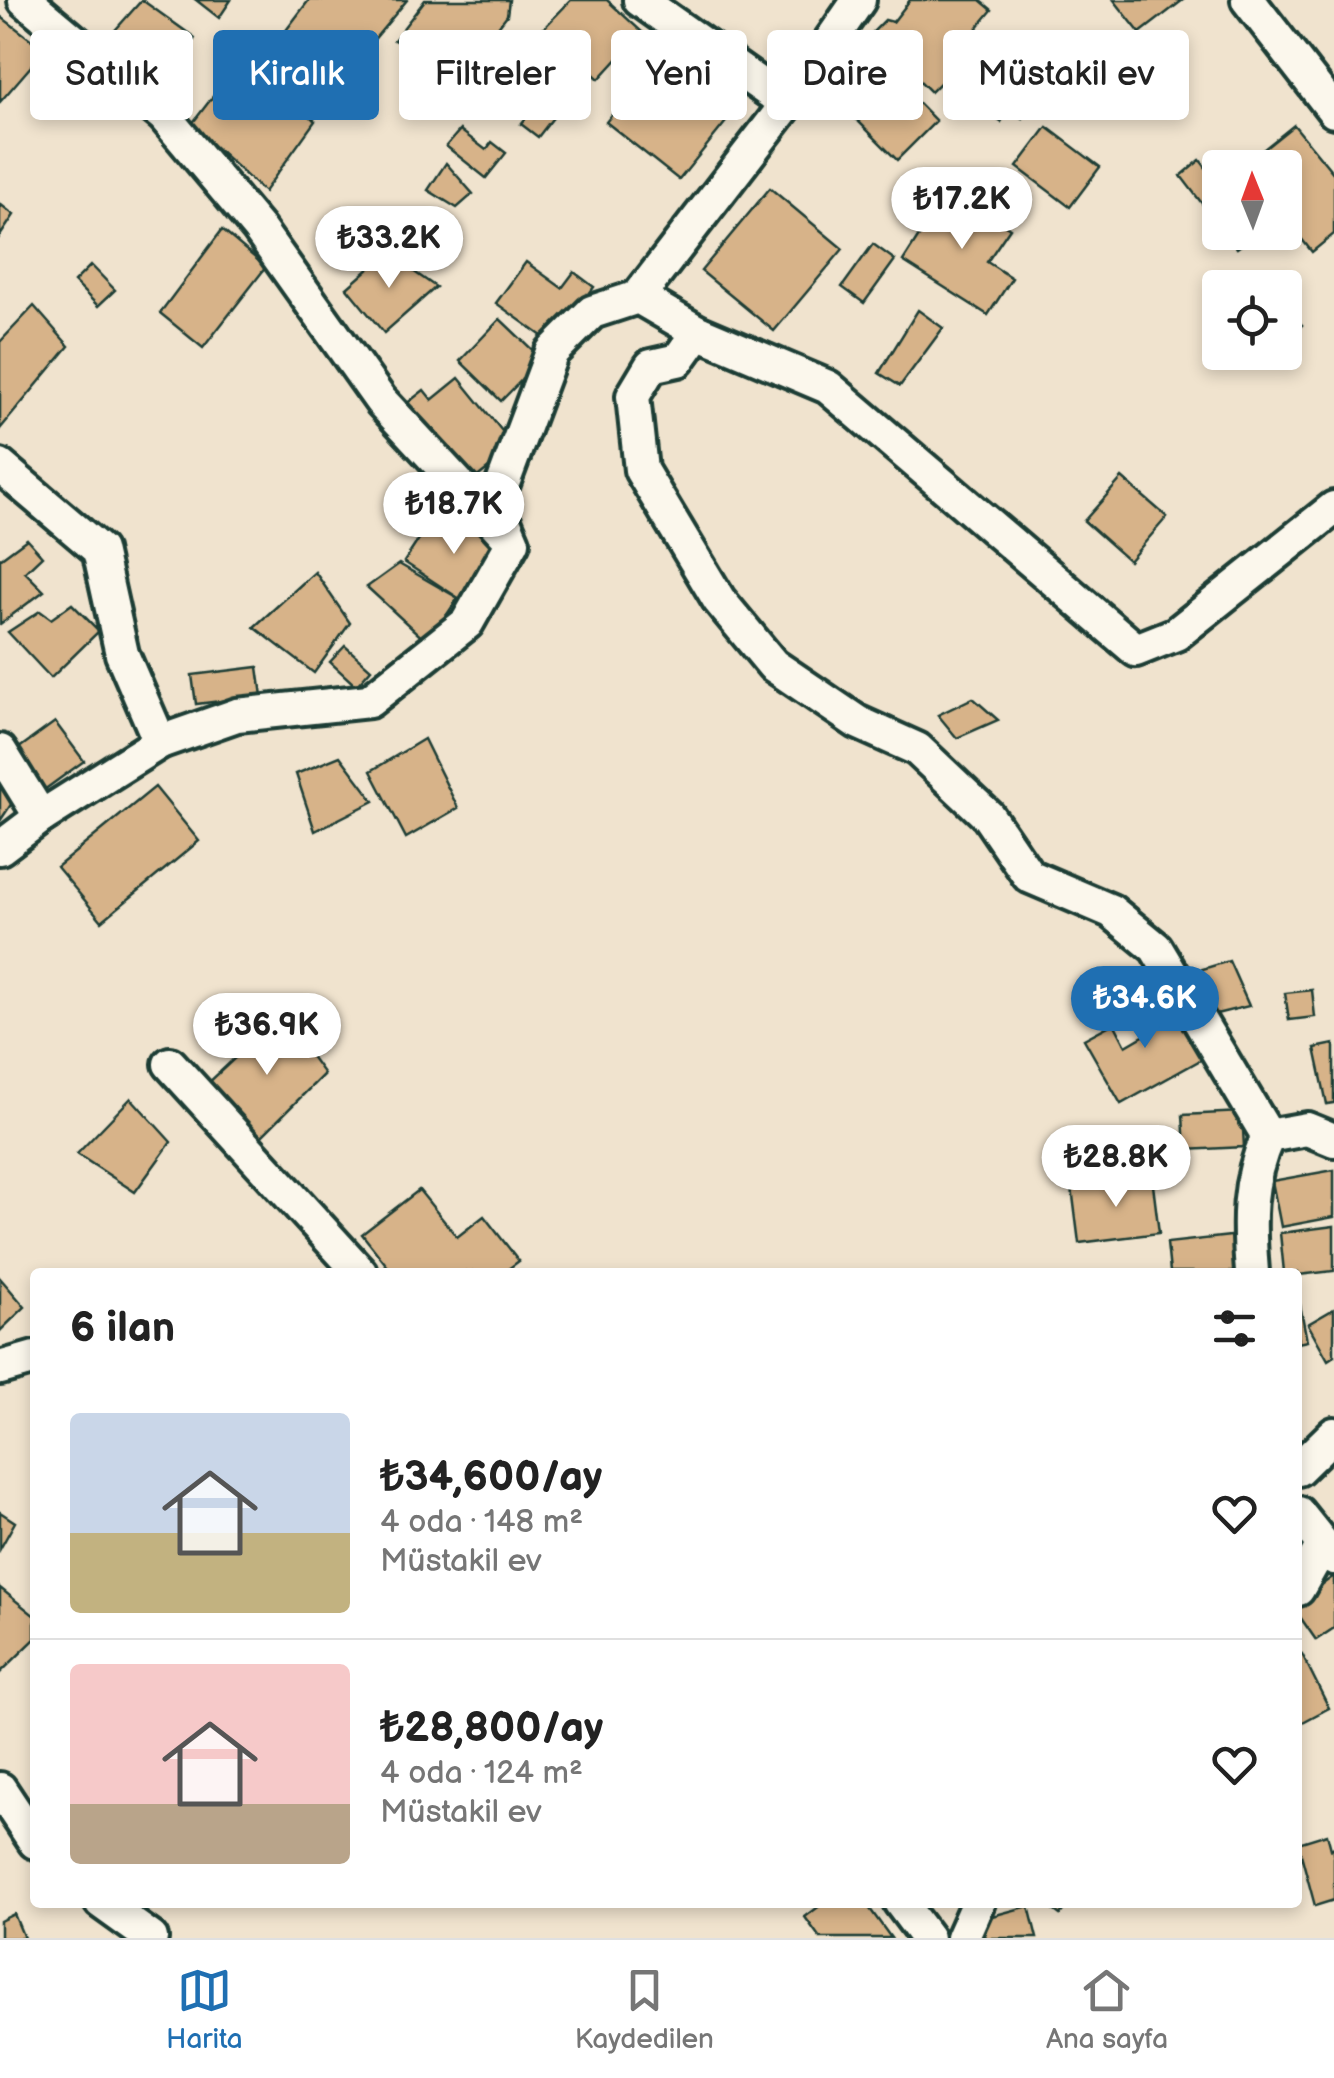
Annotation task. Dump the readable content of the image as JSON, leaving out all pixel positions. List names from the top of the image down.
{
  "north": "top",
  "page": {
    "chip": [
      "Satılık",
      "Kiralık",
      "Filtreler",
      "Yeni",
      "Daire",
      "Müstakil ev"
    ],
    "price": [
      "₺17.2K",
      "₺33.2K",
      "₺18.7K",
      "₺34.6K",
      "₺36.9K",
      "₺28.8K"
    ],
    "heading": "6 ilan",
    "list": [
      {
        "name": "₺34,600/ay",
        "note": "4 oda · 148 m² · Müstakil ev"
      },
      {
        "name": "₺28,800/ay",
        "note": "4 oda · 124 m² · Müstakil ev"
      }
    ],
    "tabs": ["Harita", "Kaydedilen", "Ana sayfa"]
  }
}
